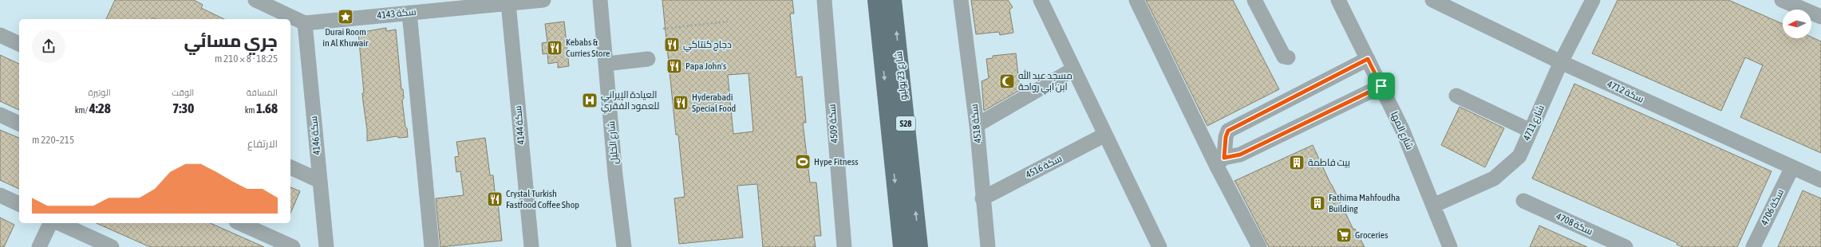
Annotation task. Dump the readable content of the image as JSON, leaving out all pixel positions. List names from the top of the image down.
{
  "streets": {
    "main road": ["شارع 23 يوليو", "S28"],
    "street": [
      "سكة 4143",
      "سكة 4712",
      "4711 شارع",
      "سكة 4509",
      "سكة 4518",
      "سكة 4144",
      "شارع المها",
      "سكة 4146",
      "شارع الخليل",
      "سكة 4516",
      "4706 سكة",
      "سكة 4708"
    ]
  },
  "crossings": [
    ["سكة 4143", "سكة 4144"],
    ["سكة 4143", "سكة 4146"],
    ["سكة 4712", "4711 شارع"],
    ["سكة 4712", "4706 سكة"],
    ["4711 شارع", "شارع المها"],
    ["سكة 4518", "سكة 4516"]
  ],
  "places": {
    "place": ["Durai Room in Al Khuwair"],
    "restaurant": [
      "دجاج كنتاكي",
      "Kebabs & Curries Store",
      "Papa John's",
      "Hyderabadi Special Food",
      "Crystal Turkish Fastfood Coffee Shop"
    ],
    "mosque": ["مسجد عبد الله ابن ابي رواحة"],
    "hospital": ["العيادة الإيراني للعمود الفقري"],
    "sports": ["Hype Fitness"],
    "building": ["بيت فاطمة", "Fathima Mahfoudha Building"],
    "supermarket": ["Groceries"]
  },
  "north": "left",
  "page": {
    "heading": ["جري مسائي", "18:25 · 8 × 210 m"],
    "stats": [
      ["المسافة", "1.68 km"],
      ["الوقت", "7:30"],
      ["الوتيرة", "4:28 /km"]
    ],
    "chart": ["الارتفاع", "215–220 m"]
  }
}
